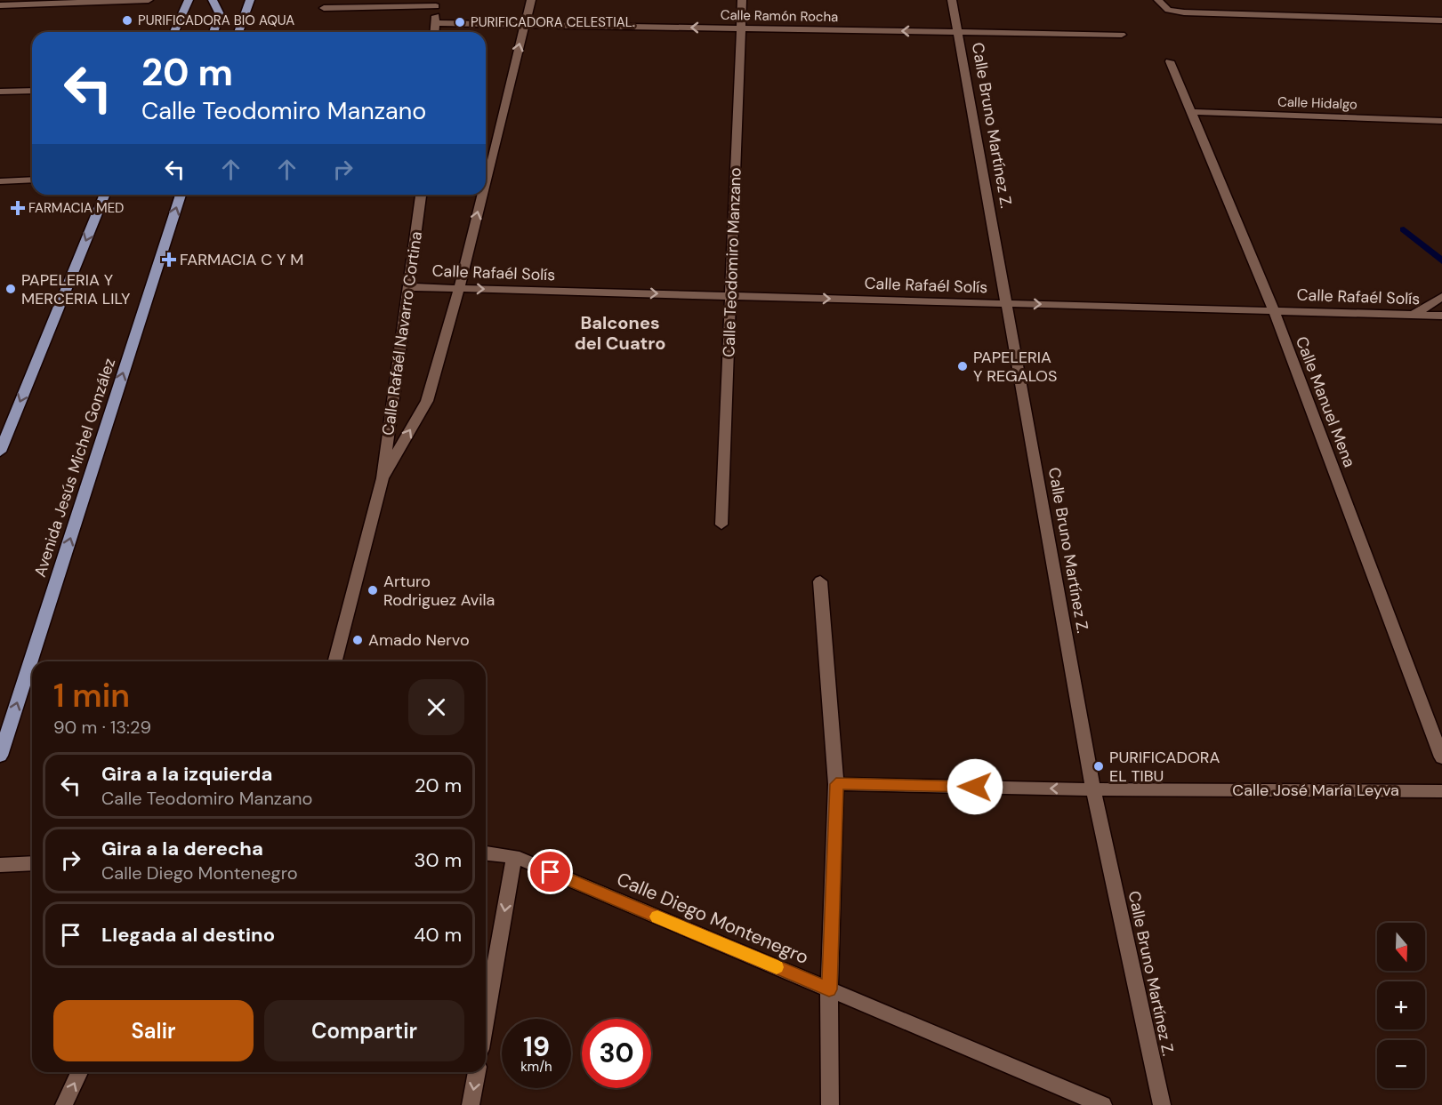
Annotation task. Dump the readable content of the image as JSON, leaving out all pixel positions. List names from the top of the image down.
{
  "streets": {
    "main road": ["Avenida Jesús Michel González"],
    "street": [
      "Calle Ramón Rocha",
      "Calle Hidalgo",
      "Calle Bruno Martínez Z.",
      "Calle Teodomiro Manzano",
      "Calle Rafaél Solís",
      "Calle Rafaél Navarro Cortina",
      "Calle Manuel Mena",
      "Calle José María Leyva",
      "Calle Diego Montenegro"
    ]
  },
  "crossings": [
    ["Calle Ramón Rocha", "Calle Bruno Martínez Z."],
    ["Calle Ramón Rocha", "Calle Teodomiro Manzano"],
    ["Calle Ramón Rocha", "Calle Rafaél Navarro Cortina"],
    ["Calle Hidalgo", "Calle Manuel Mena"],
    ["Calle Bruno Martínez Z.", "Calle Rafaél Solís"],
    ["Calle Bruno Martínez Z.", "Calle José María Leyva"],
    ["Calle Teodomiro Manzano", "Calle Rafaél Solís"],
    ["Calle Rafaél Solís", "Calle Rafaél Navarro Cortina"],
    ["Calle Rafaél Solís", "Calle Manuel Mena"]
  ],
  "one_way": ["Calle Ramón Rocha", "Calle Rafaél Solís", "Calle José María Leyva"],
  "districts": ["Balcones del Cuatro"],
  "places": {
    "other": [
      "PURIFICADORA BIO AQUA",
      "PURIFICADORA CELESTIAL.",
      "PAPELERIA Y MERCERIA LILY",
      "PAPELERIA Y REGALOS",
      "Arturo Rodriguez Avila",
      "Amado Nervo",
      "PURIFICADORA EL TIBU"
    ],
    "health": ["FARMACIA MED", "FARMACIA C Y M"]
  },
  "north": "bottom",
  "page": {
    "turn": ["20 m", "Calle Teodomiro Manzano"],
    "heading": ["1 min", "90 m · 13:29"],
    "list": [
      {
        "name": "Gira a la izquierda",
        "note": "Calle Teodomiro Manzano",
        "value": "20 m"
      },
      {
        "name": "Gira a la derecha",
        "note": "Calle Diego Montenegro",
        "value": "30 m"
      },
      {
        "name": "Llegada al destino",
        "value": "40 m"
      }
    ],
    "map_buttons": ["+", "−"],
    "buttons": ["Salir", "Compartir"],
    "speed": "19 km/h",
    "limit": "30"
  }
}
